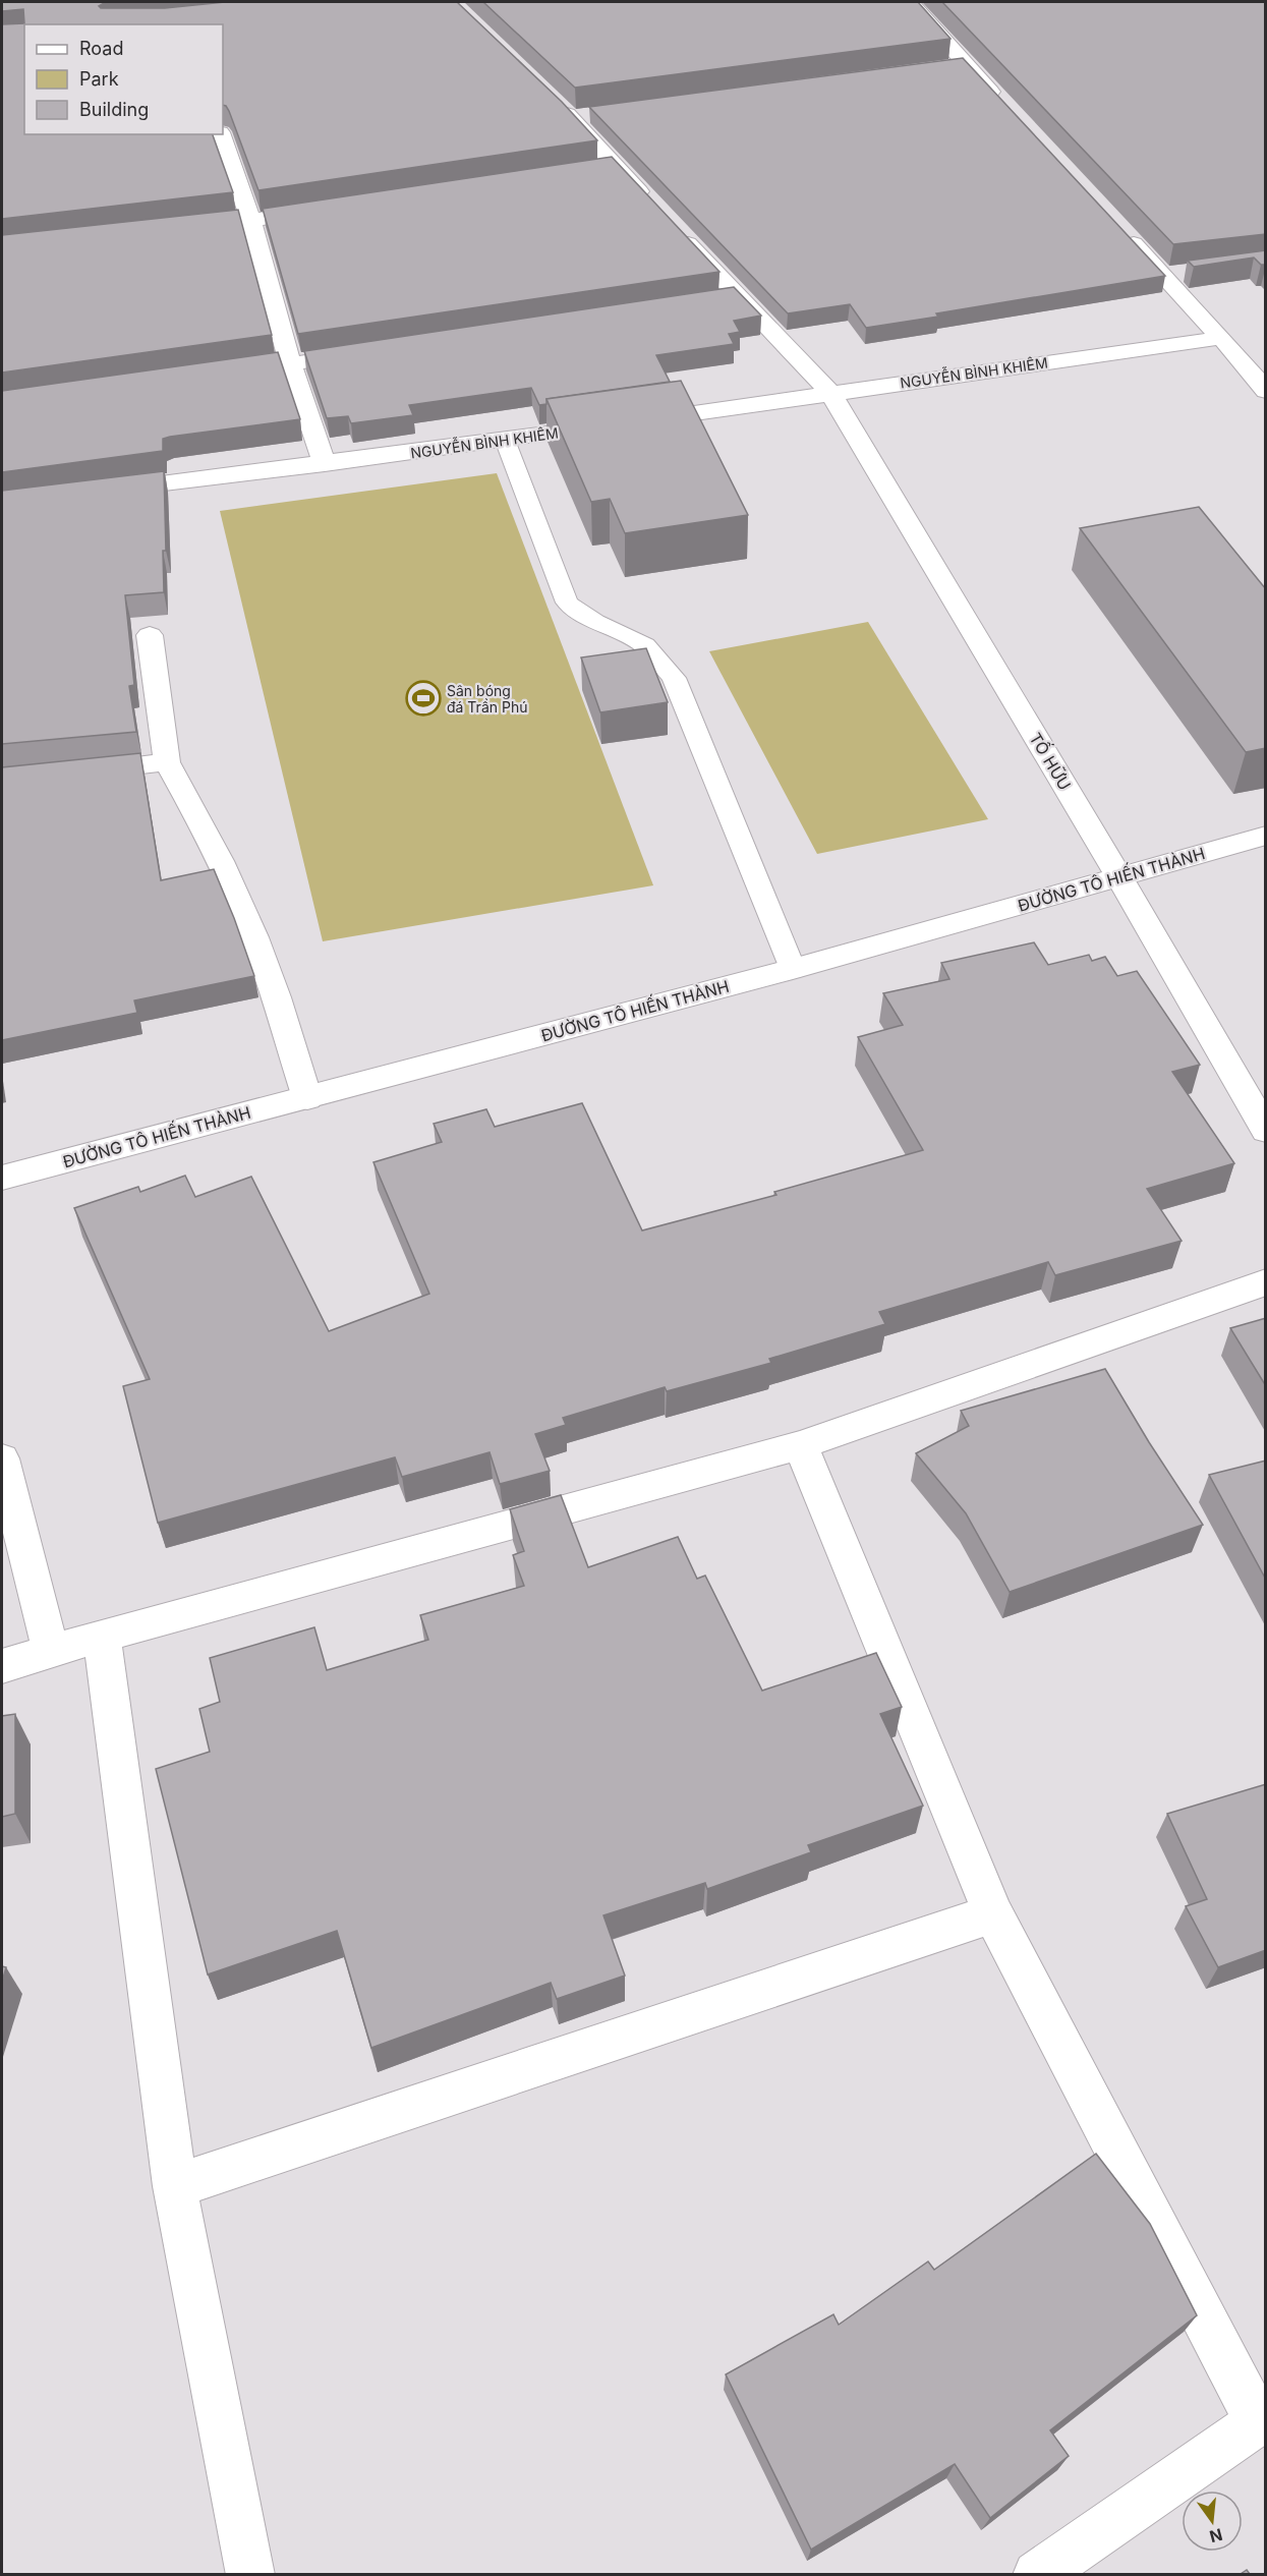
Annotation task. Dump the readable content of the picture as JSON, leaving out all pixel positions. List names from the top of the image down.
{
  "streets": {
    "street": ["NGUYỄN BÌNH KHIÊM", "TỐ HỮU", "ĐƯỜNG TÔ HIẾN THÀNH"]
  },
  "crossings": [
    ["NGUYỄN BÌNH KHIÊM", "TỐ HỮU"],
    ["TỐ HỮU", "ĐƯỜNG TÔ HIẾN THÀNH"]
  ],
  "places": {
    "sports": ["Sân bóng đá Trần Phú"]
  },
  "legend": ["Road", "Park", "Building"],
  "north": "bottom"
}
